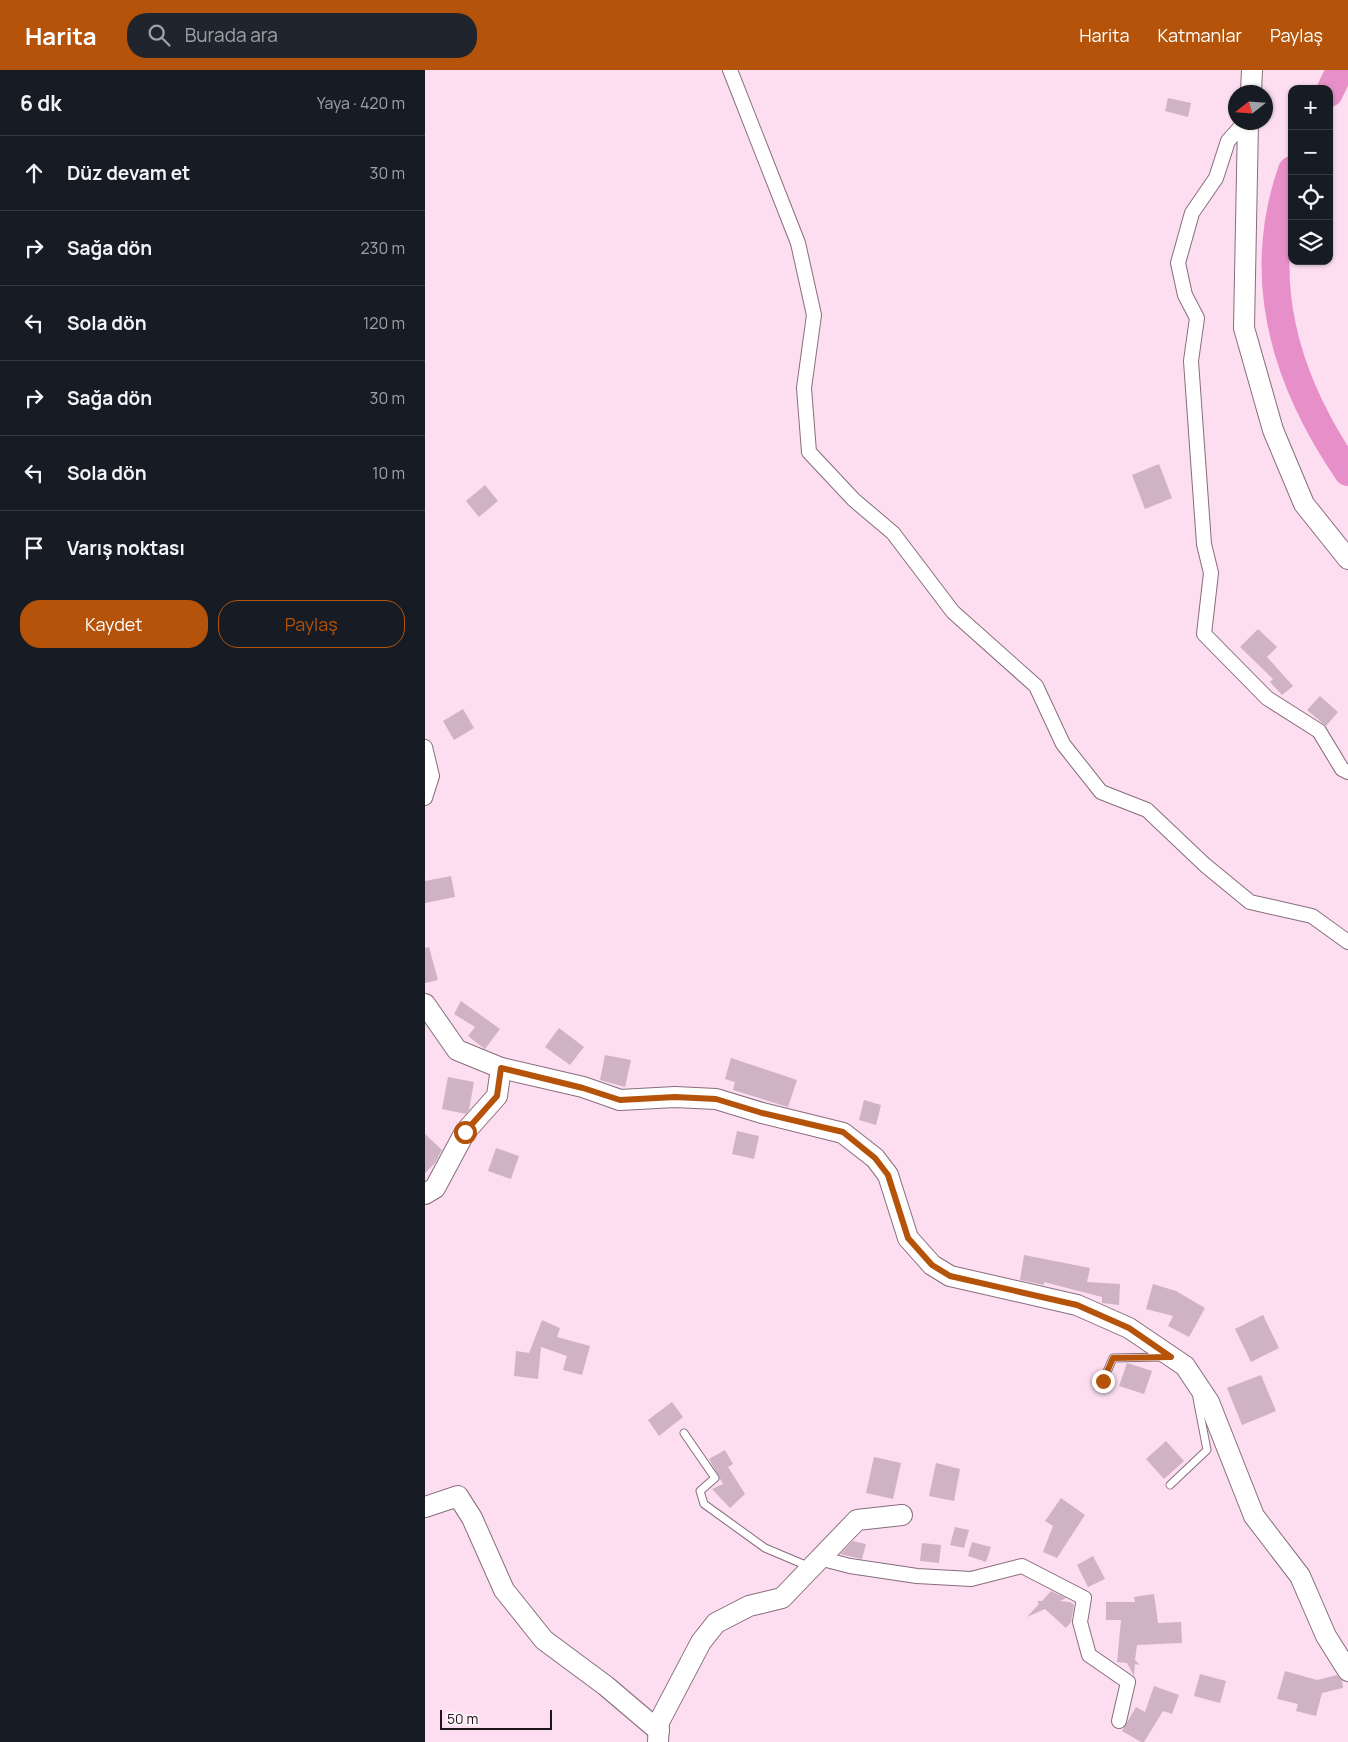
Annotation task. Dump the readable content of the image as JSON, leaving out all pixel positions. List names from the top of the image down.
{
  "scale_bar": "50 m",
  "north": "left",
  "page": {
    "header": "Harita",
    "search": "Burada ara",
    "nav": ["Harita", "Katmanlar", "Paylaş"],
    "heading": ["6 dk", "Yaya · 420 m"],
    "map_buttons": ["+", "−"],
    "list": [
      ["Düz devam et", "30 m"],
      ["Sağa dön", "230 m"],
      ["Sola dön", "120 m"],
      ["Sağa dön", "30 m"],
      ["Sola dön", "10 m"],
      "Varış noktası"
    ],
    "buttons": ["Kaydet", "Paylaş"],
    "scale": "50 m"
  }
}
